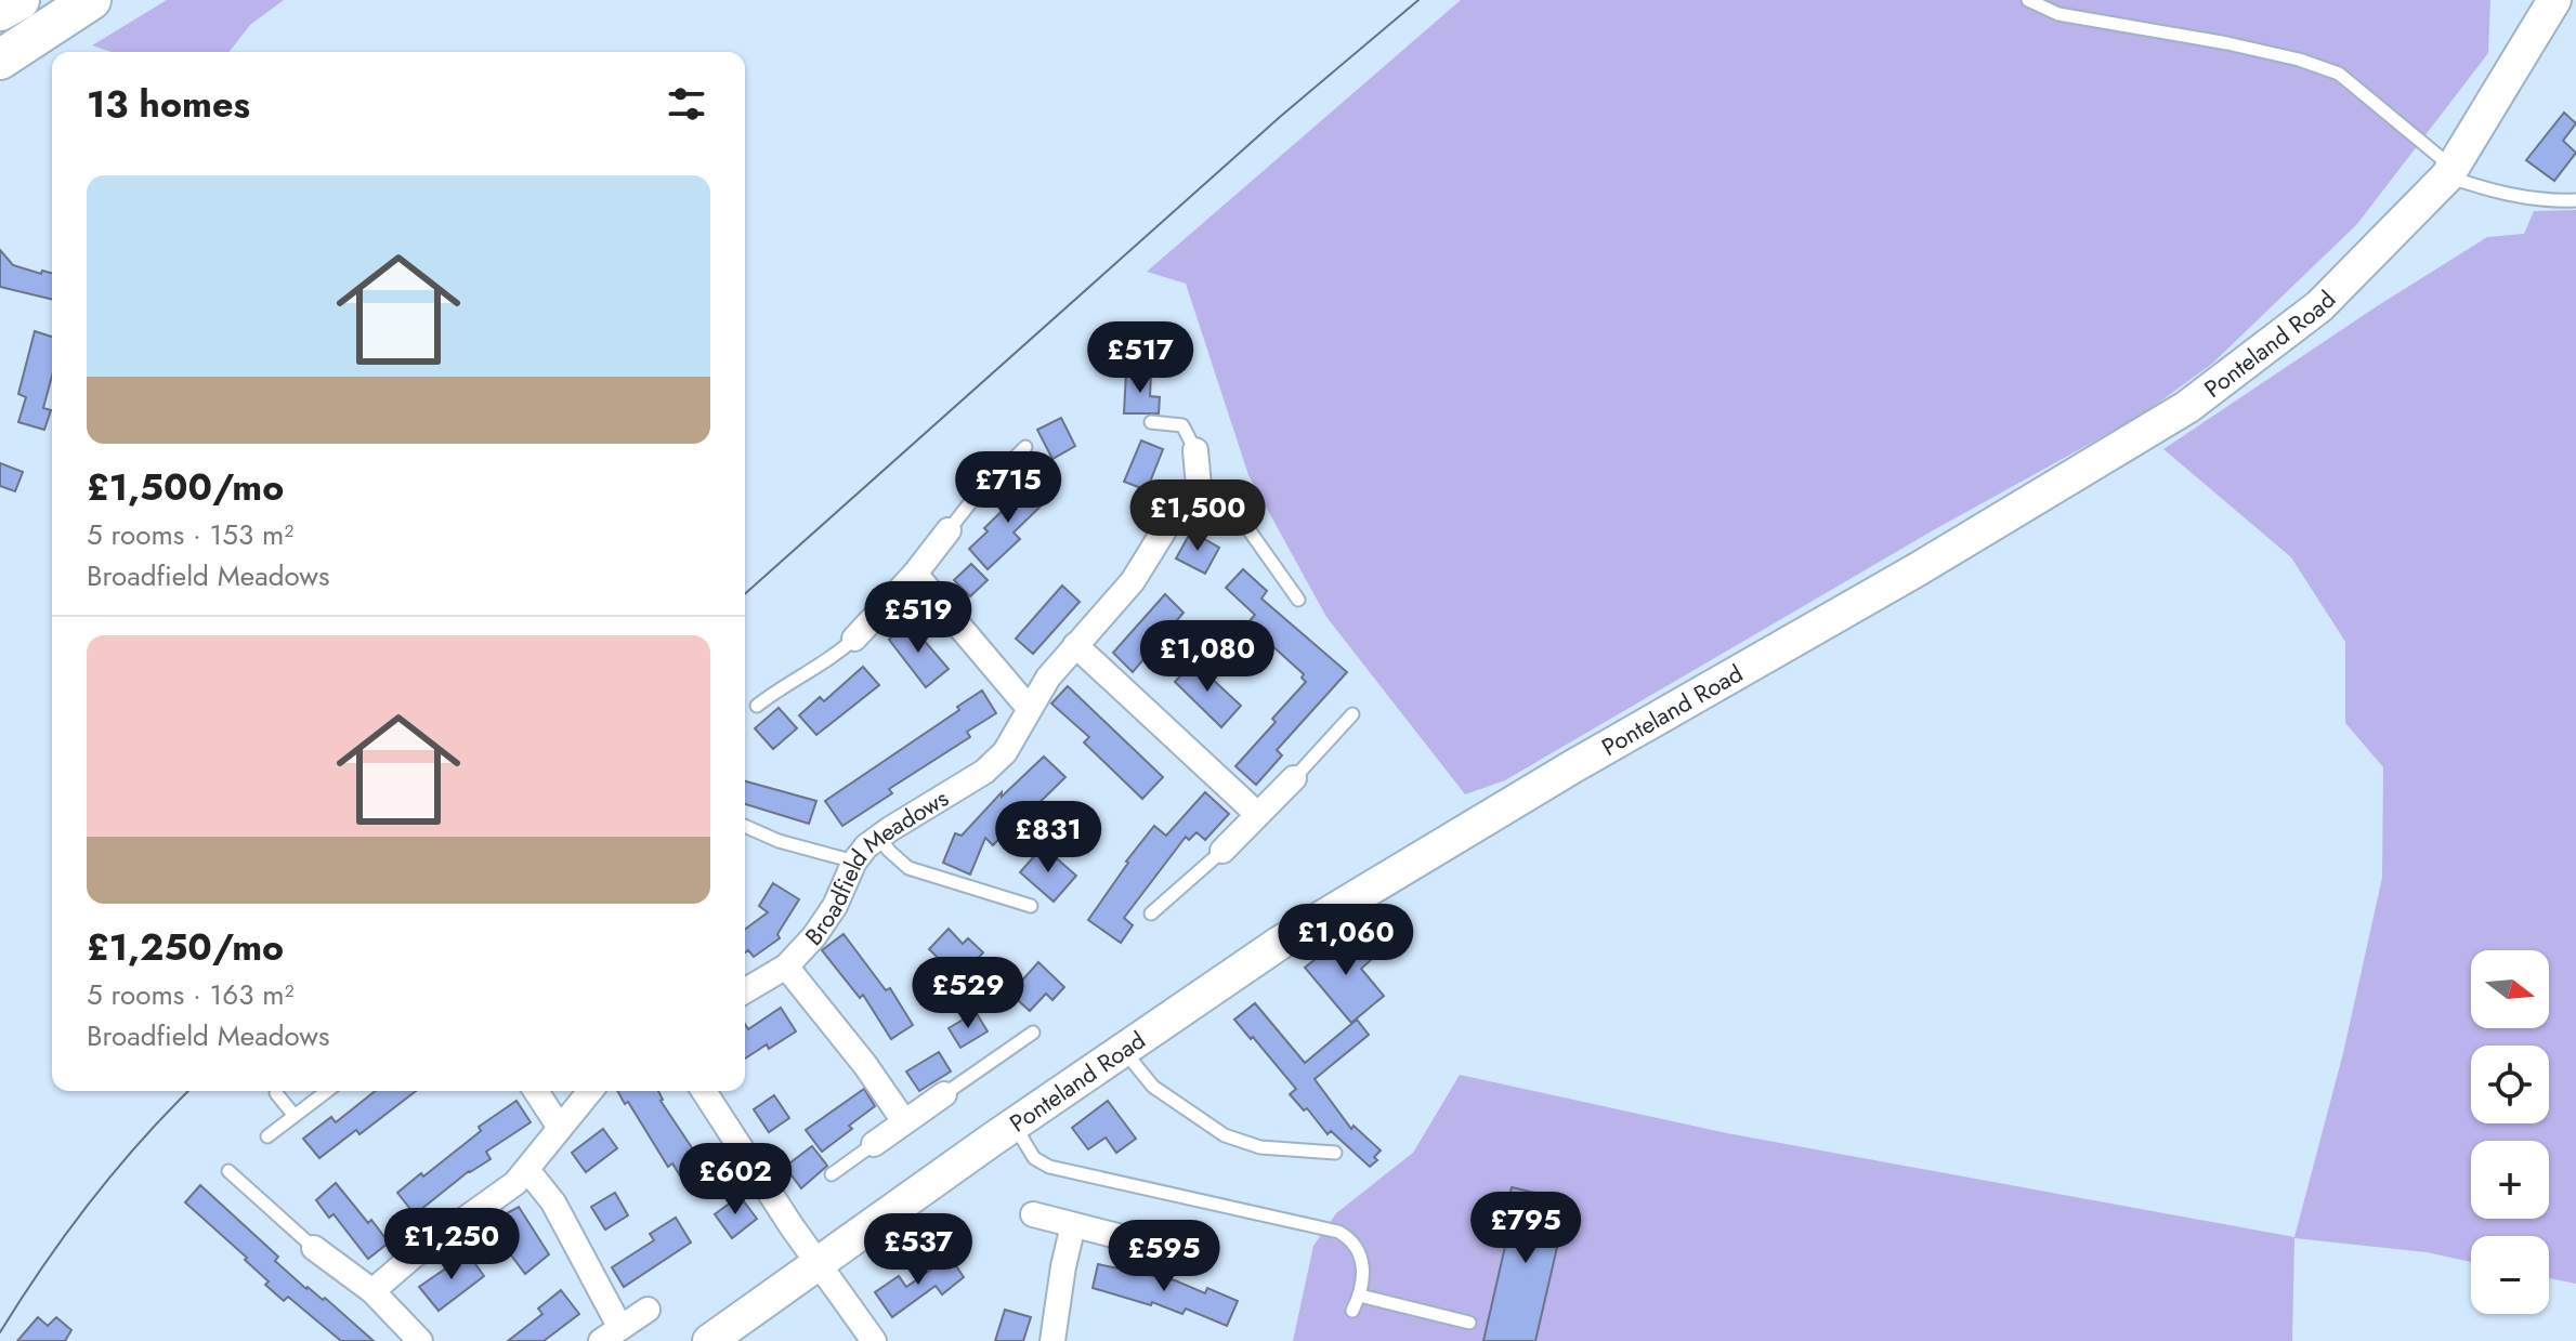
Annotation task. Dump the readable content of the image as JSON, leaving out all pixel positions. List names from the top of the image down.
{
  "streets": {
    "main road": ["Ponteland Road"],
    "street": ["Broadfield Meadows"]
  },
  "north": "right",
  "page": {
    "heading": "13 homes",
    "list": [
      {
        "name": "£1,500/mo",
        "note": "5 rooms · 153 m² · Broadfield Meadows"
      },
      {
        "name": "£1,250/mo",
        "note": "5 rooms · 163 m² · Broadfield Meadows"
      }
    ],
    "price": [
      "£517",
      "£715",
      "£1,500",
      "£519",
      "£1,080",
      "£831",
      "£1,060",
      "£529",
      "£602",
      "£795",
      "£1,250",
      "£537",
      "£595"
    ],
    "map_buttons": ["+", "−"]
  }
}
